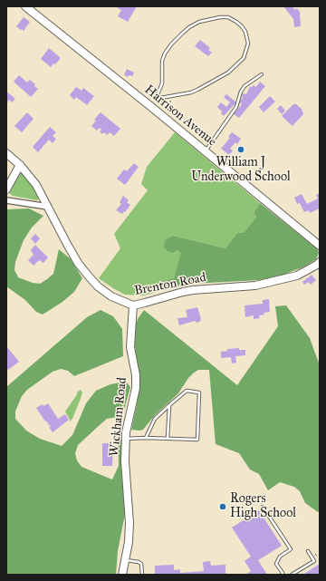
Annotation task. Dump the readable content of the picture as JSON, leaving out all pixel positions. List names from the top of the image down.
{
  "streets": {
    "street": ["Harrison Avenue", "Brenton Road", "Wickham Road"]
  },
  "crossings": [
    ["Brenton Road", "Wickham Road"]
  ],
  "places": ["William J Underwood School", "Rogers High School"]
}
